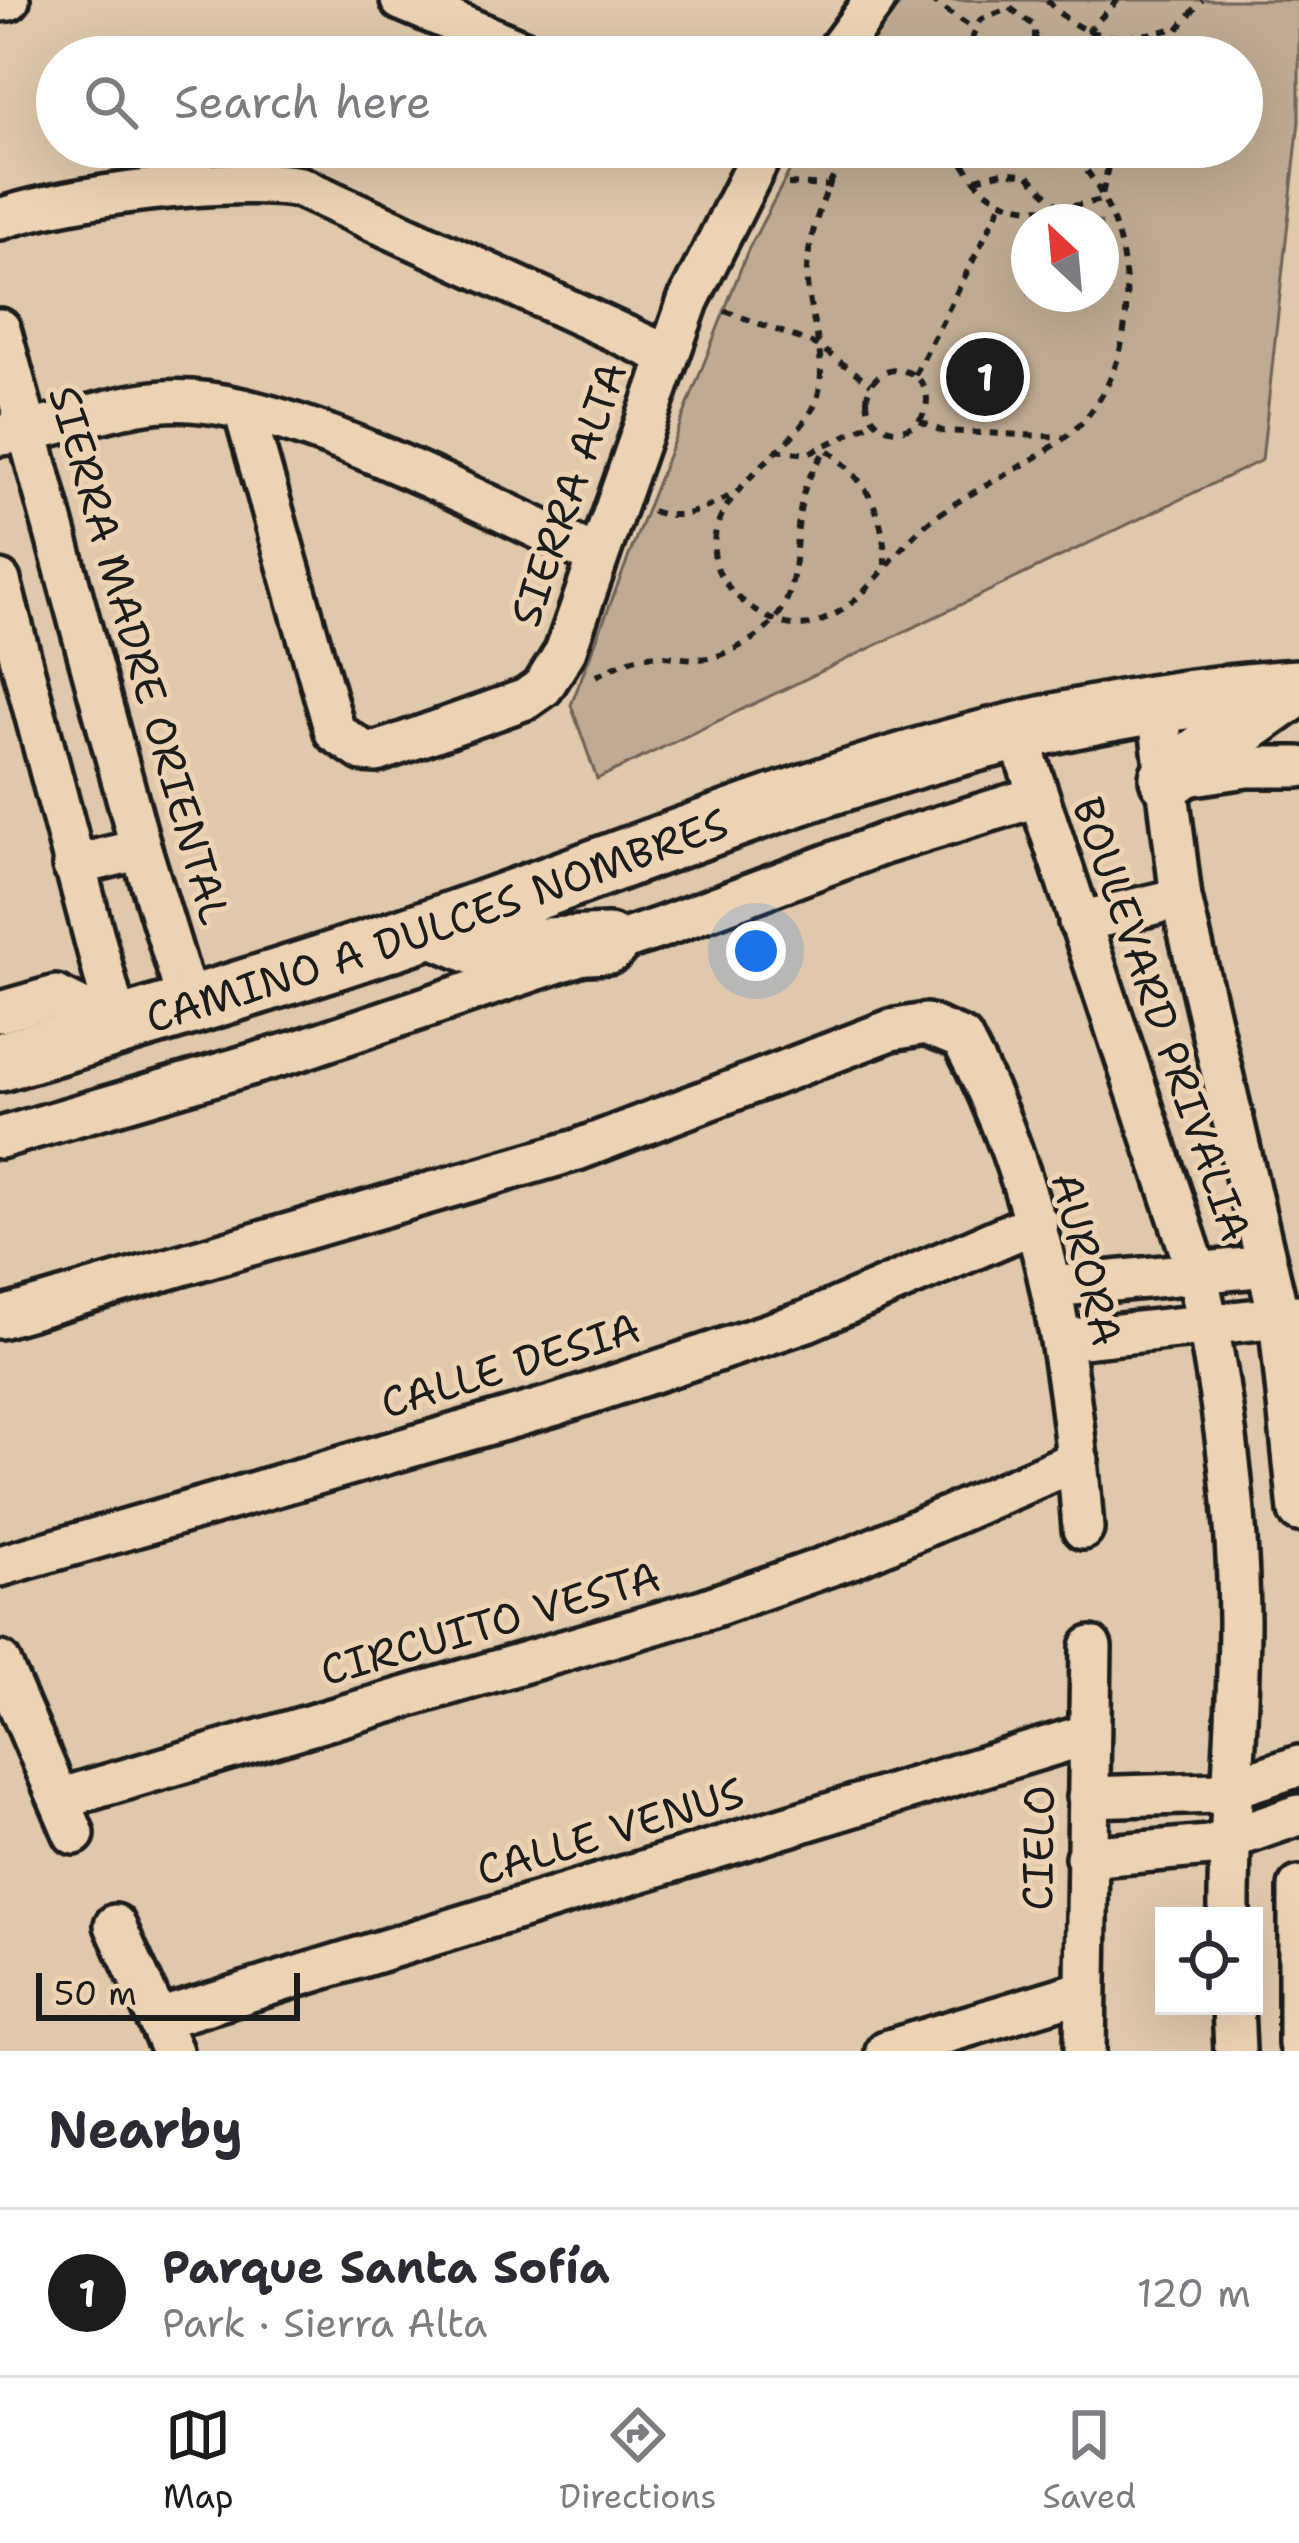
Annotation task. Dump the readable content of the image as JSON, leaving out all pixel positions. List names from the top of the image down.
{
  "streets": {
    "main road": ["CAMINO A DULCES NOMBRES"],
    "street": [
      "SIERRA ALTA",
      "SIERRA MADRE ORIENTAL",
      "BOULEVARD PRIVALIA",
      "AURORA",
      "CALLE DESIA",
      "CIRCUITO VESTA",
      "CALLE VENUS",
      "CIELO"
    ]
  },
  "crossings": [
    ["SIERRA MADRE ORIENTAL", "CAMINO A DULCES NOMBRES"],
    ["CAMINO A DULCES NOMBRES", "BOULEVARD PRIVALIA"],
    ["AURORA", "CALLE DESIA"],
    ["AURORA", "CIRCUITO VESTA"],
    ["CALLE VENUS", "CIELO"]
  ],
  "scale_bar": "50 m",
  "north": "top left",
  "page": {
    "search": "Search here",
    "pins": "1",
    "scale": "50 m",
    "heading": "Nearby",
    "list": [
      {
        "mark": "1",
        "name": "Parque Santa Sofía",
        "note": "Park · Sierra Alta",
        "value": "120 m"
      }
    ],
    "nav": ["Map", "Directions", "Saved"]
  }
}
